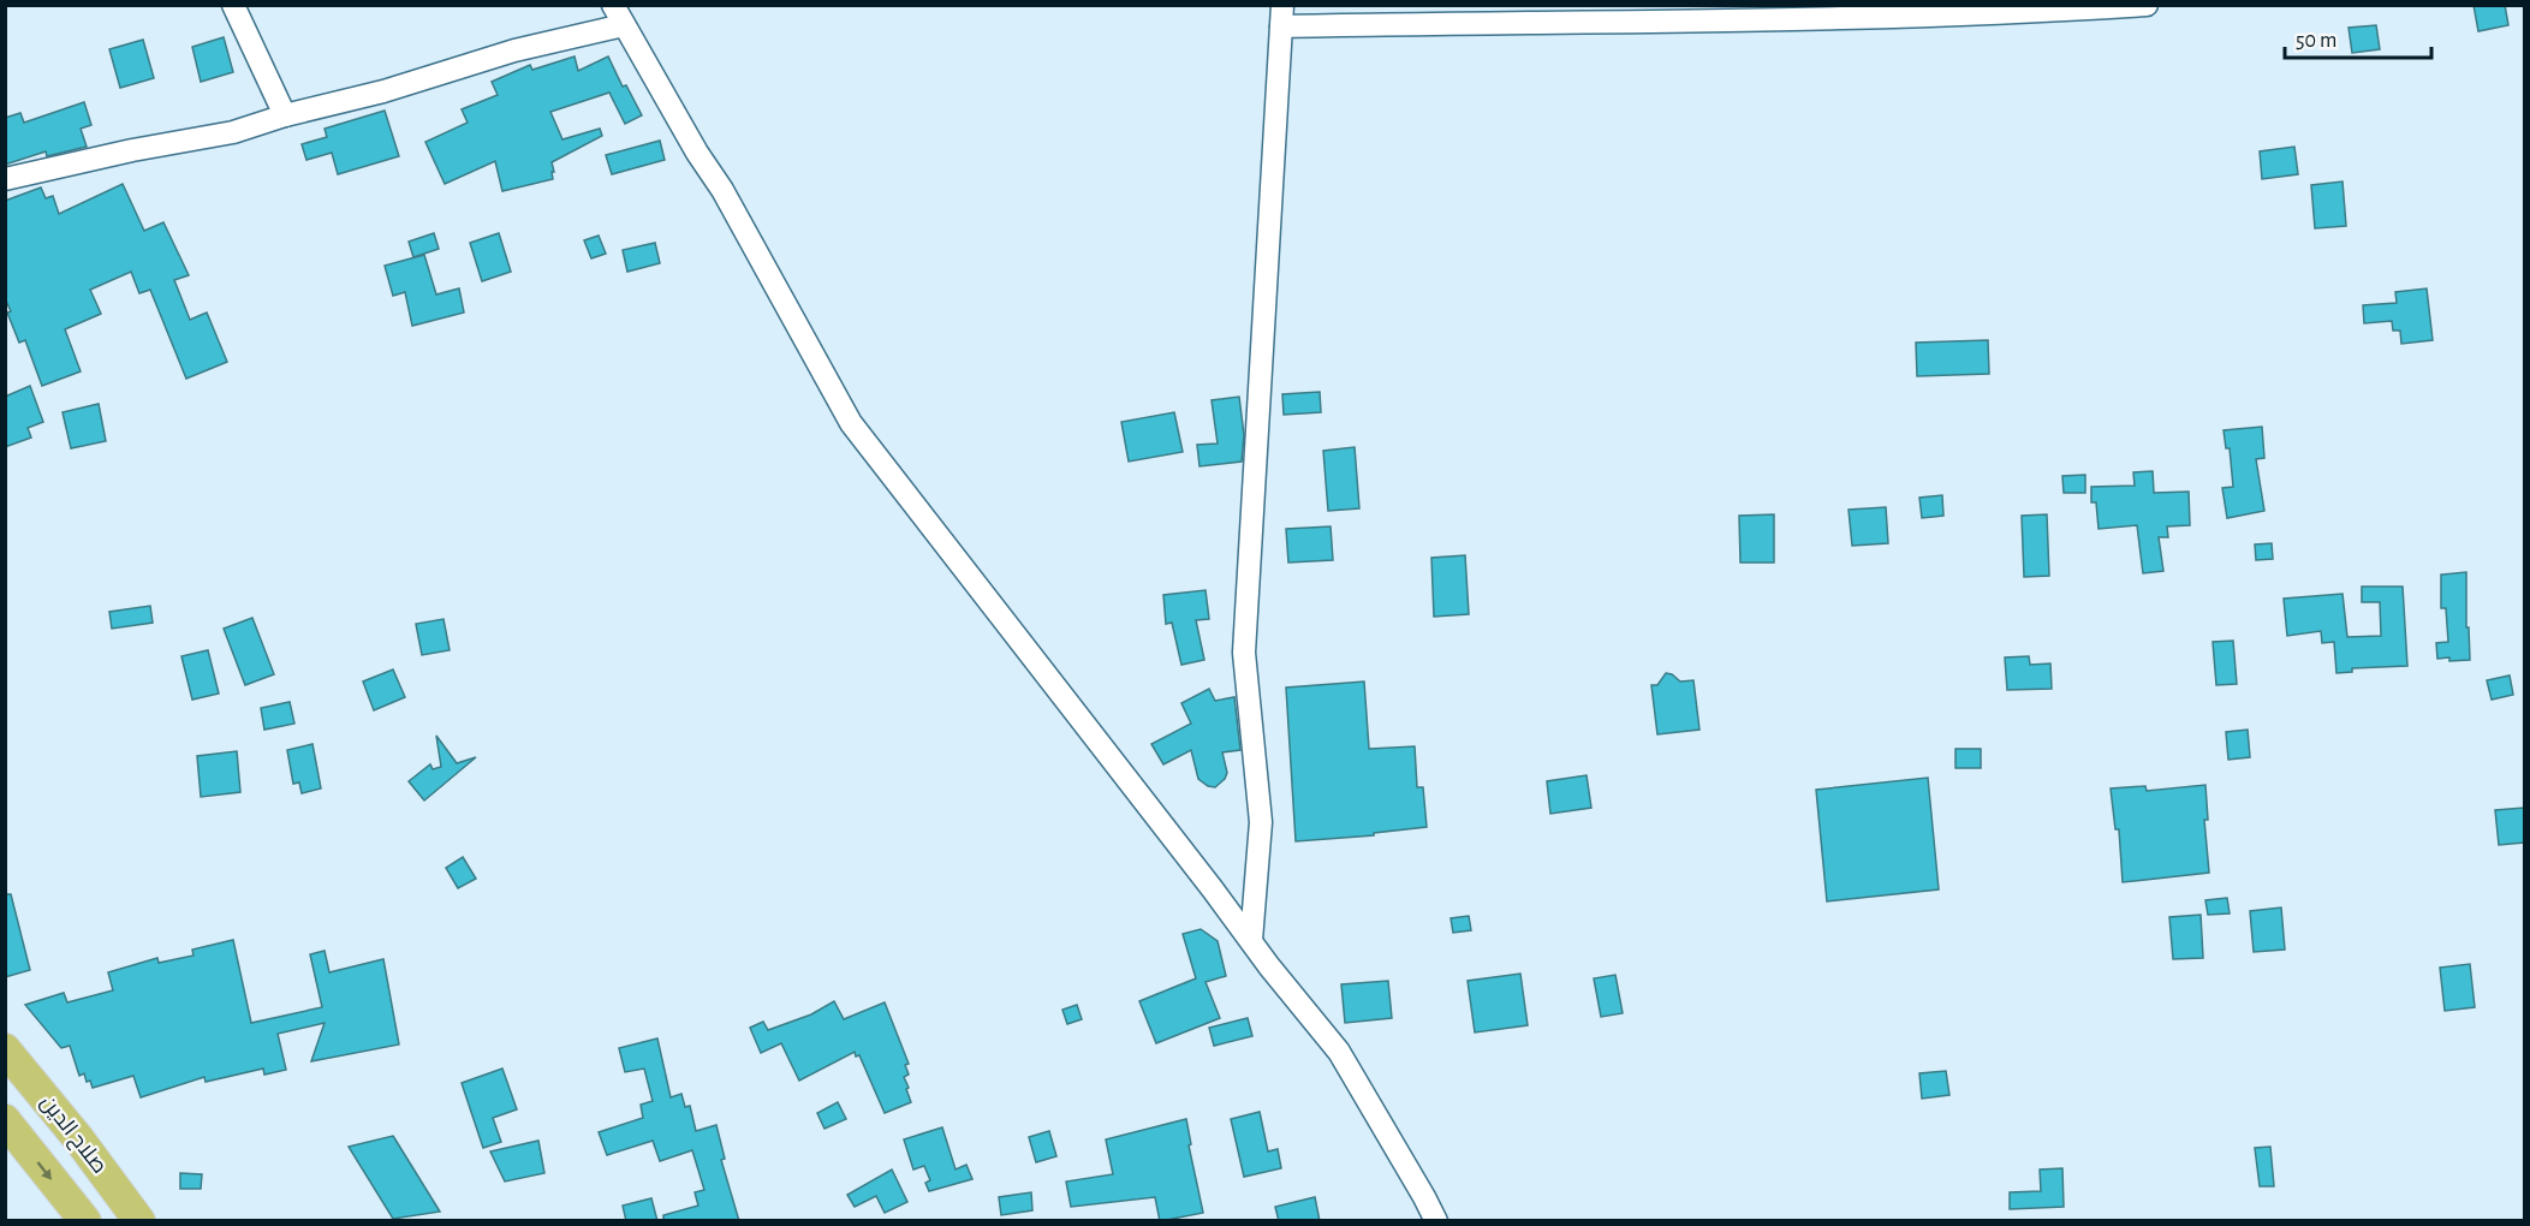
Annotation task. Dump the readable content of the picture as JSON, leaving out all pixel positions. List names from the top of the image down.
{
  "streets": {
    "highway": ["صلاح الدين"]
  },
  "scale_bar": "50 m"
}
